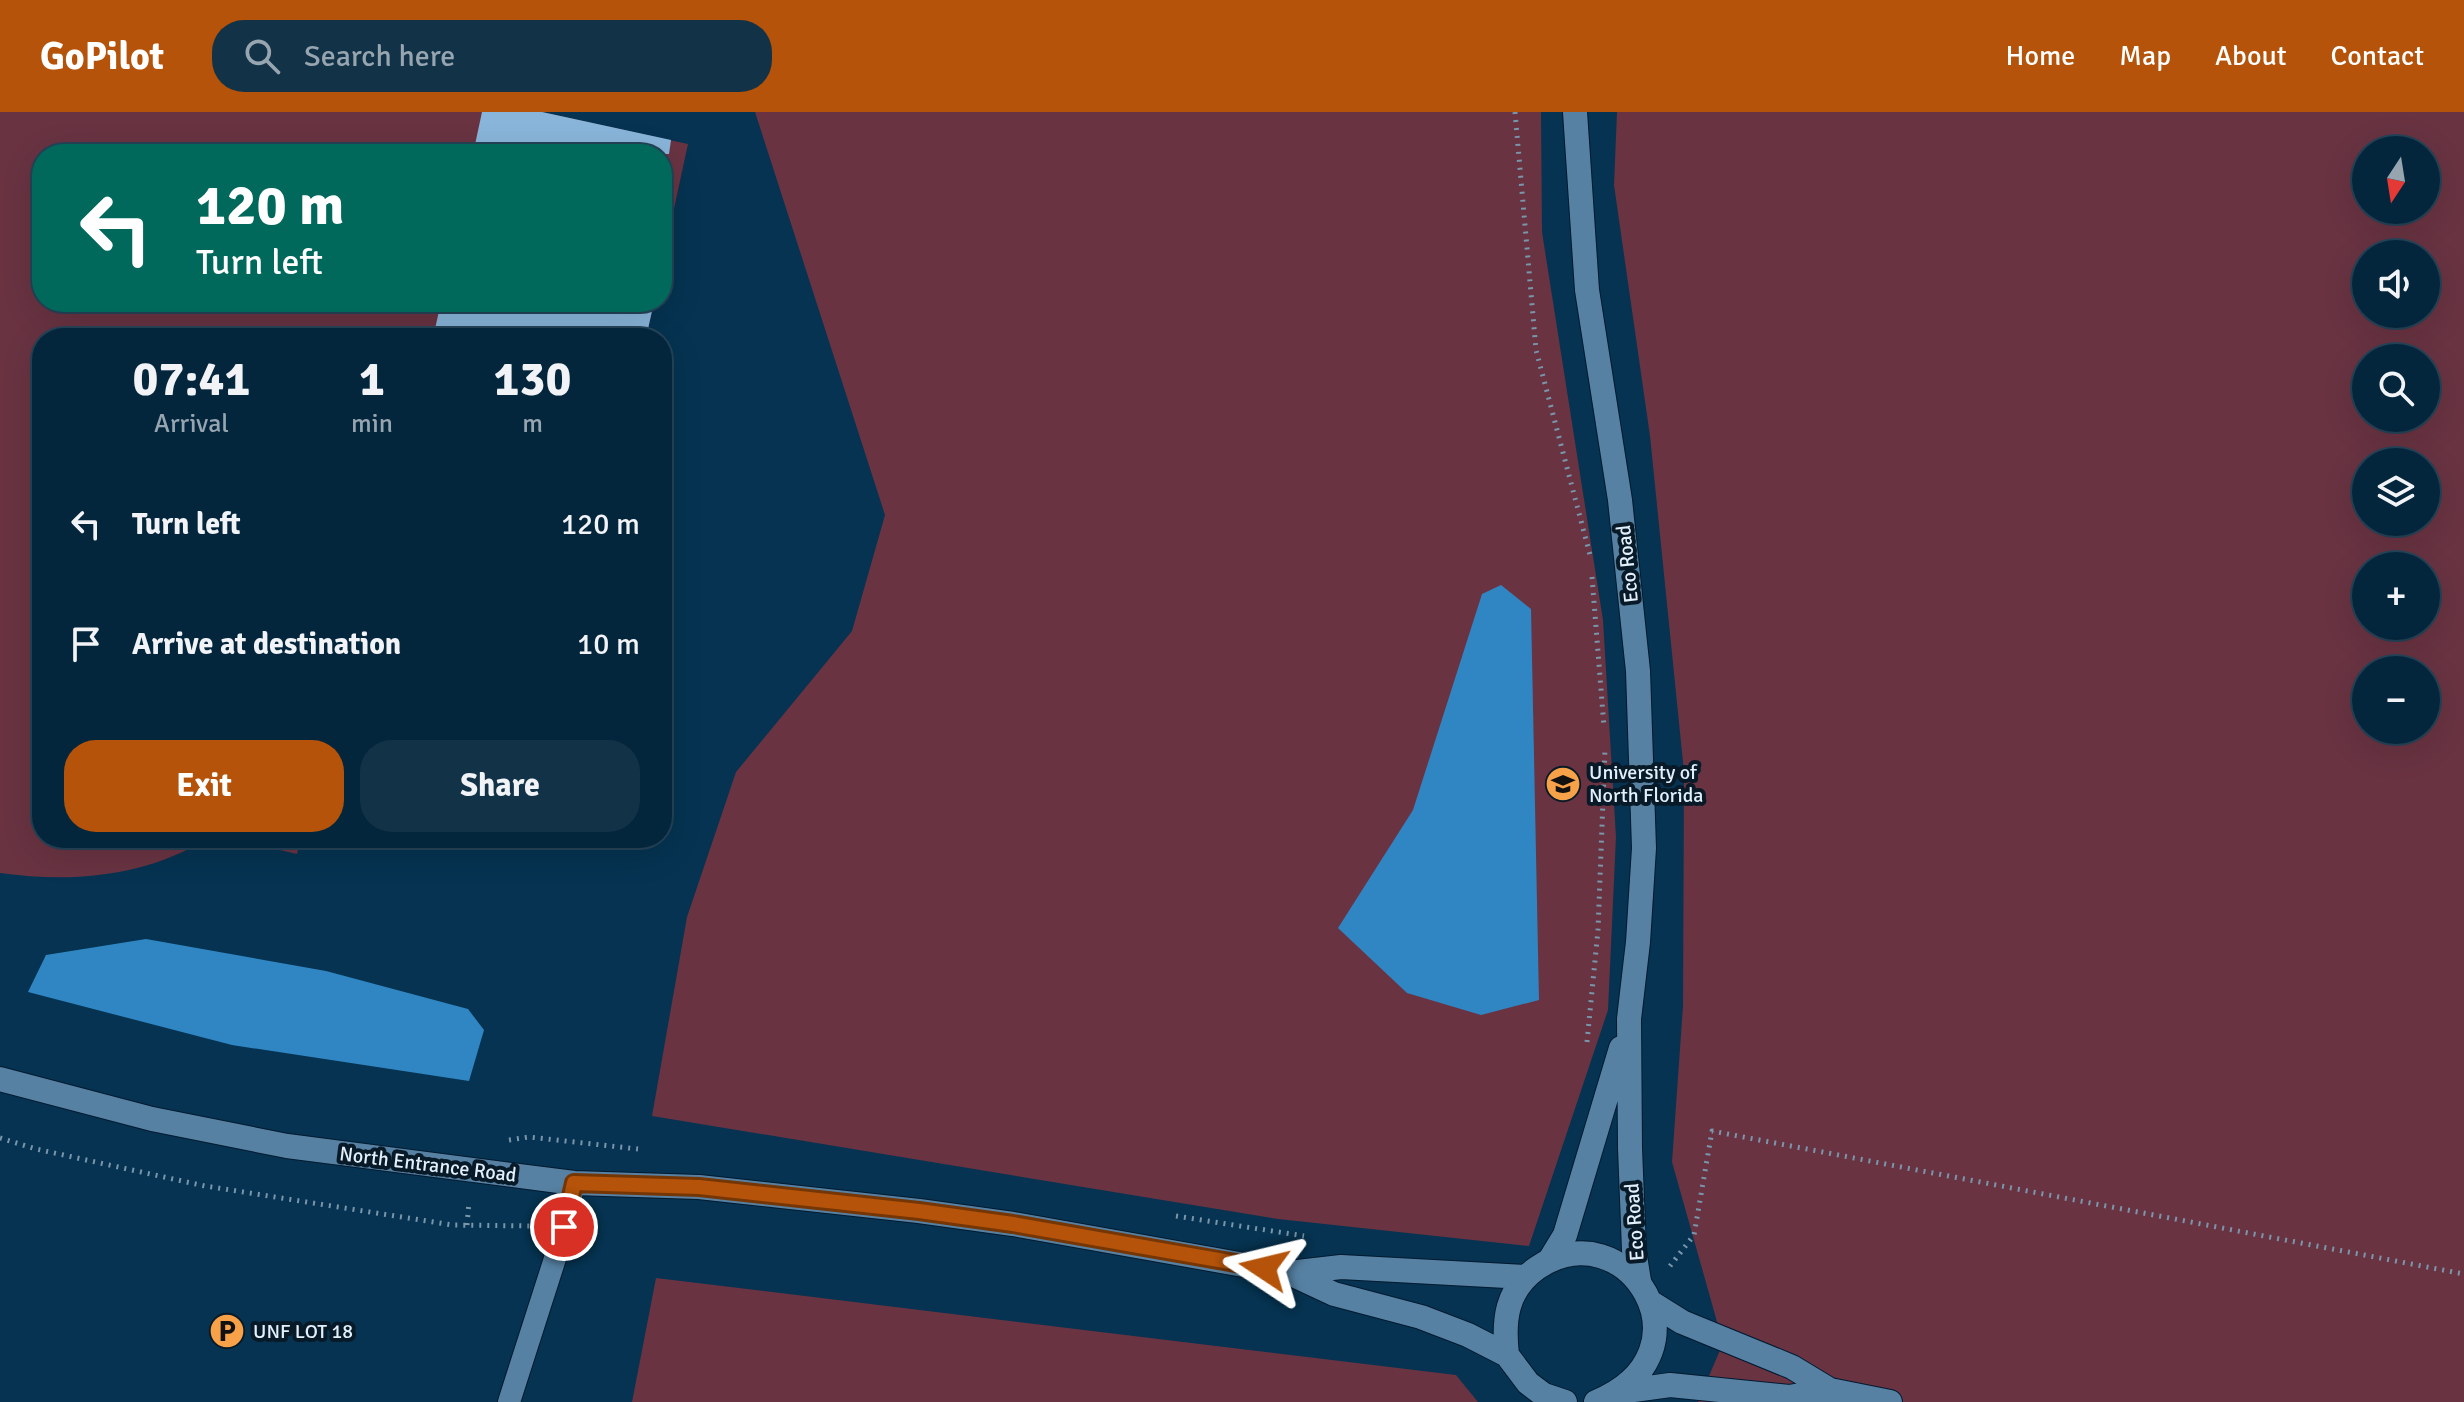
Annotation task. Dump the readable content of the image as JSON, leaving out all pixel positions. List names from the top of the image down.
{
  "streets": {
    "street": ["Eco Road", "North Entrance Road"]
  },
  "places": {
    "school or university": ["University of North Florida"],
    "parking": ["UNF LOT 18"]
  },
  "north": "bottom",
  "page": {
    "header": "GoPilot",
    "search": "Search here",
    "nav": [
      "Home",
      "Map",
      "About",
      "Contact"
    ],
    "map_buttons": ["+", "−"],
    "turn": ["120 m", "Turn left"],
    "eta": [
      "07:41",
      "Arrival",
      "1",
      "min",
      "130",
      "m"
    ],
    "list": [
      {
        "name": "Turn left",
        "value": "120 m"
      },
      {
        "name": "Arrive at destination",
        "value": "10 m"
      }
    ],
    "buttons": ["Exit", "Share"]
  }
}
